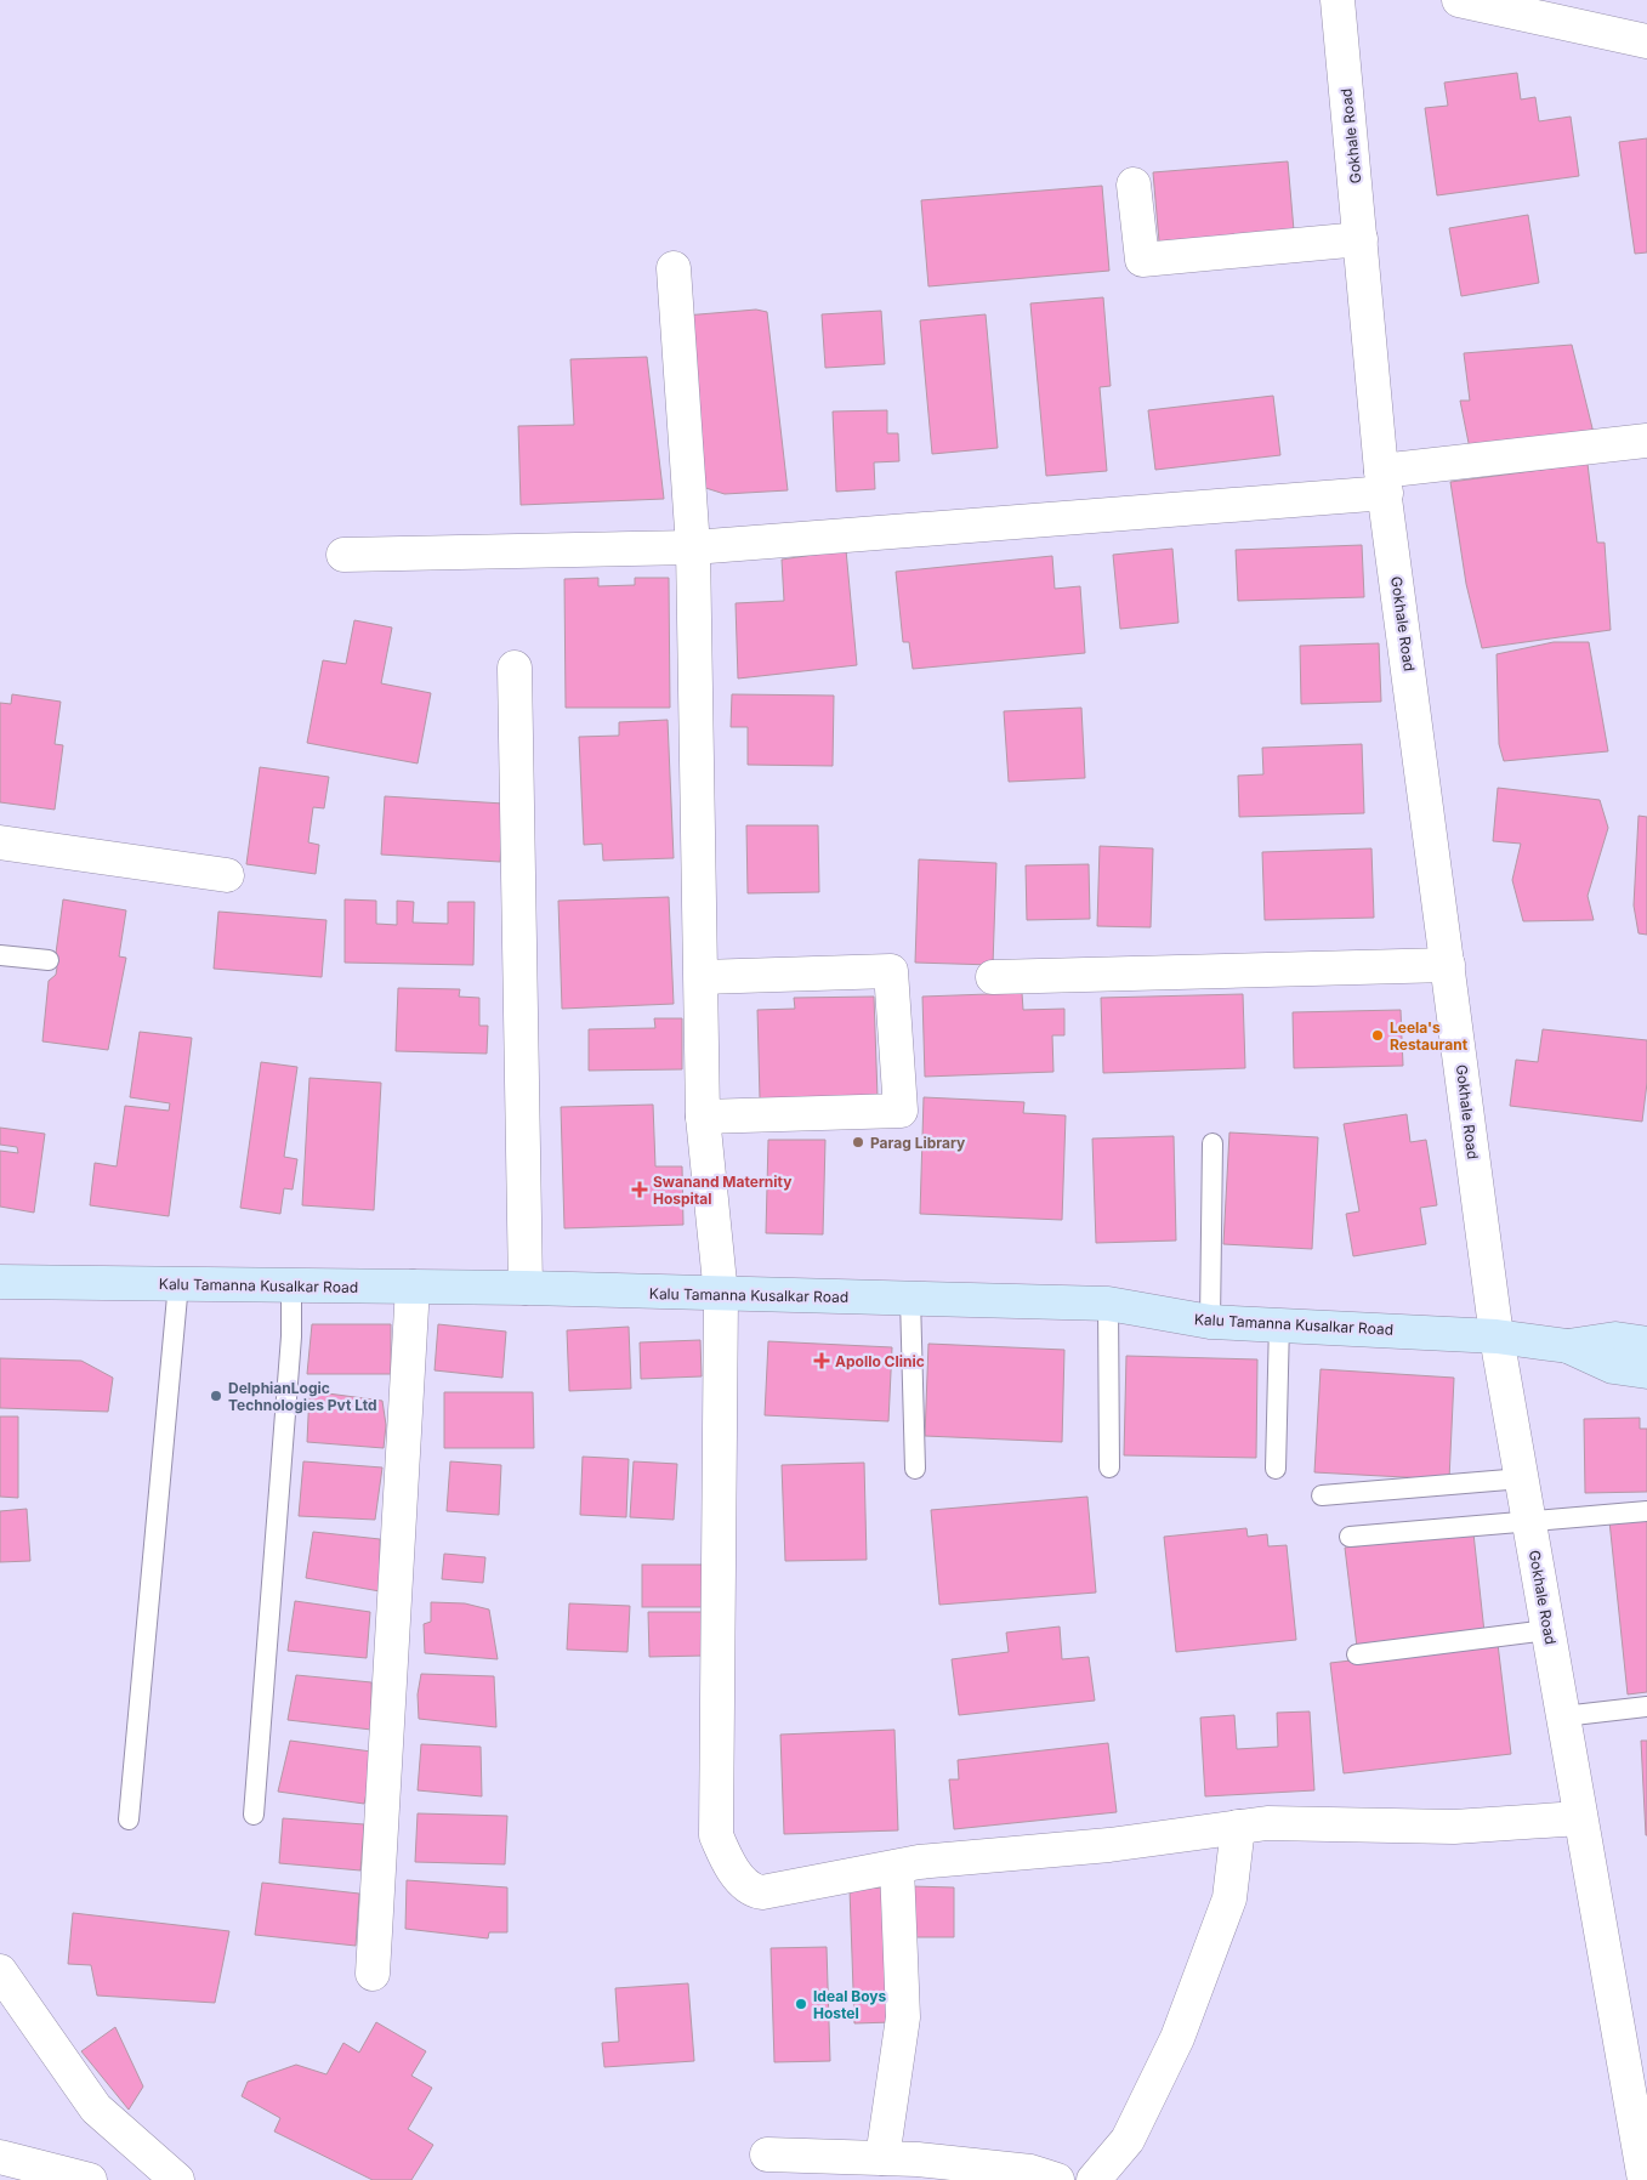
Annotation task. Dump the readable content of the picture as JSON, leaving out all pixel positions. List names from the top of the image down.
{
  "streets": {
    "main road": ["Kalu Tamanna Kusalkar Road"],
    "street": ["Gokhale Road"]
  },
  "crossings": [
    ["Gokhale Road", "Kalu Tamanna Kusalkar Road"]
  ],
  "places": {
    "other": [
      "Leela's Restaurant",
      "Parag Library",
      "DelphianLogic Technologies Pvt Ltd",
      "Ideal Boys Hostel"
    ],
    "health": ["Swanand Maternity Hospital", "Apollo Clinic"]
  }
}
